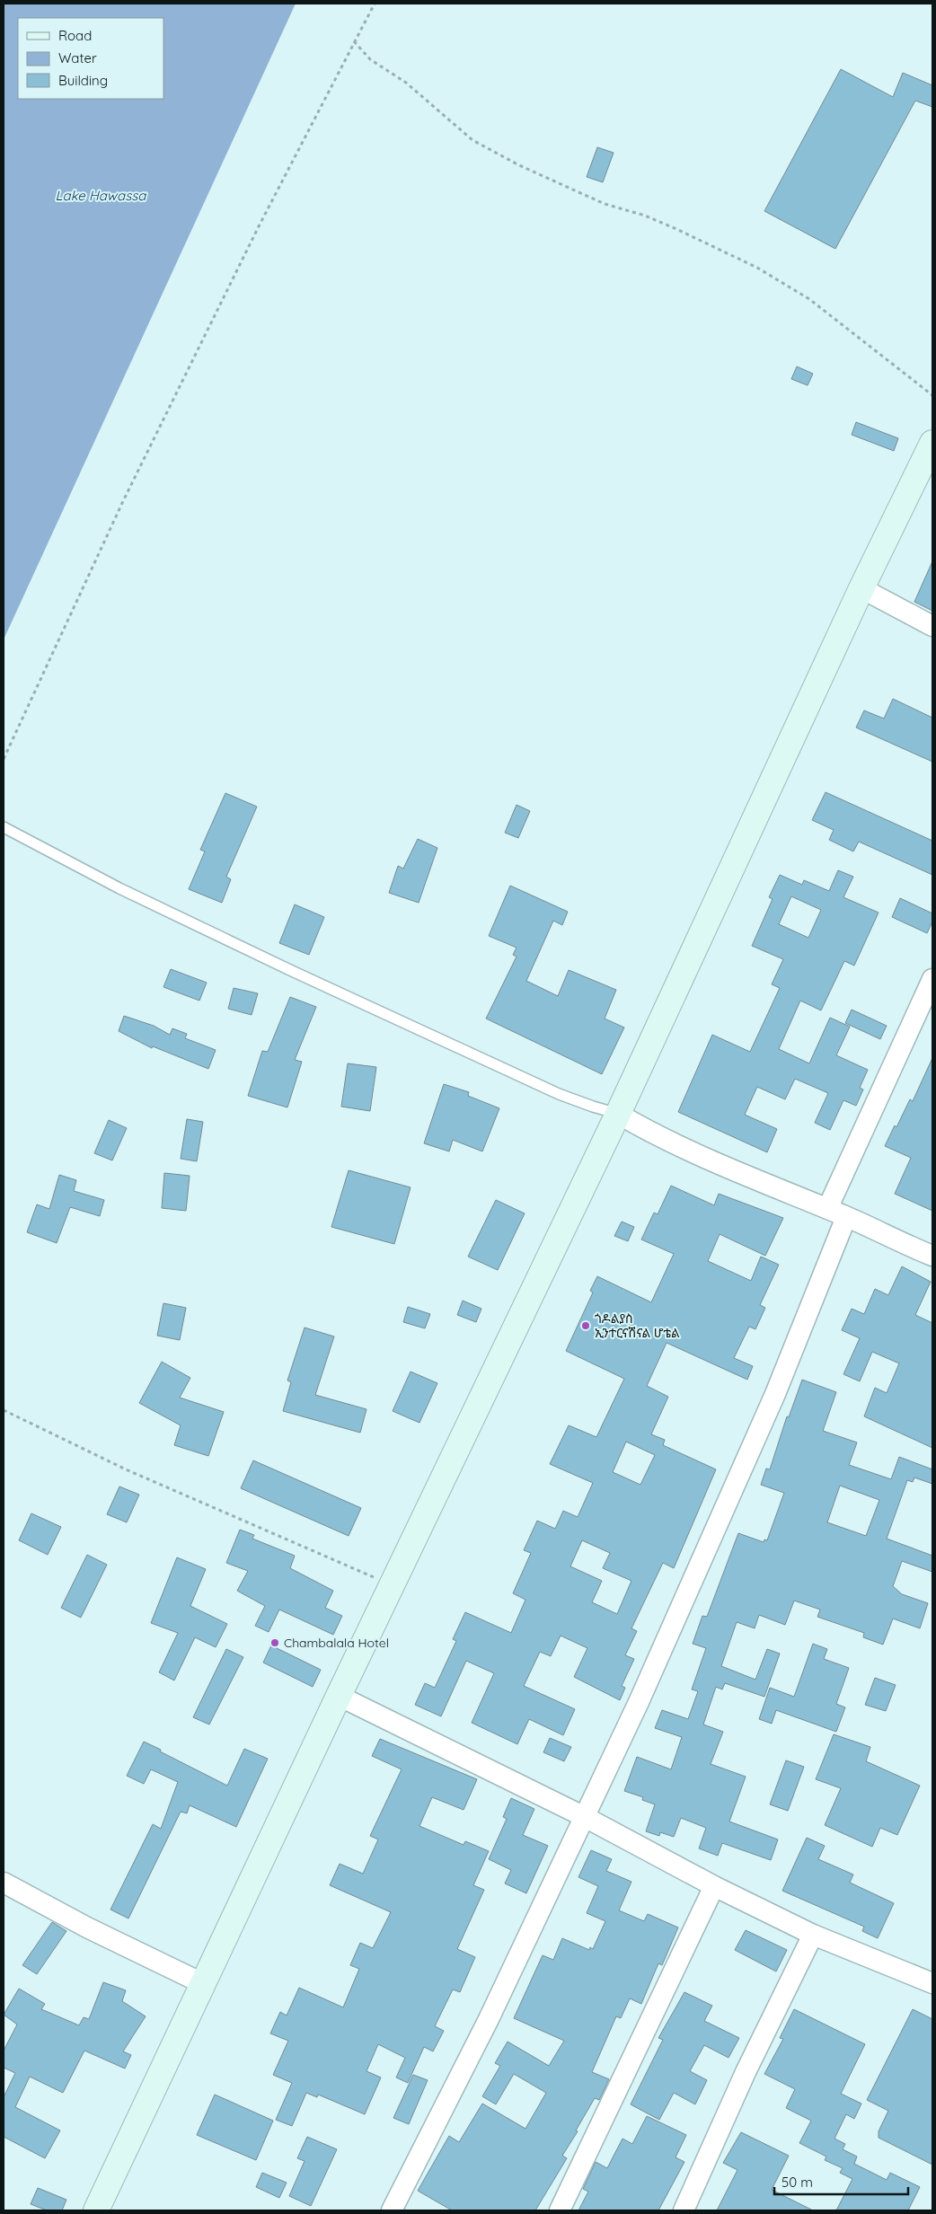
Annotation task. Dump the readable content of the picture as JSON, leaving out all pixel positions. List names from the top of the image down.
{
  "water": ["Lake Hawassa"],
  "places": ["ጎዶልያስ ኢንተርናሽናል ሆቴል", "Chambalala Hotel"],
  "legend": ["Road", "Water", "Building"],
  "scale_bar": "50 m"
}
